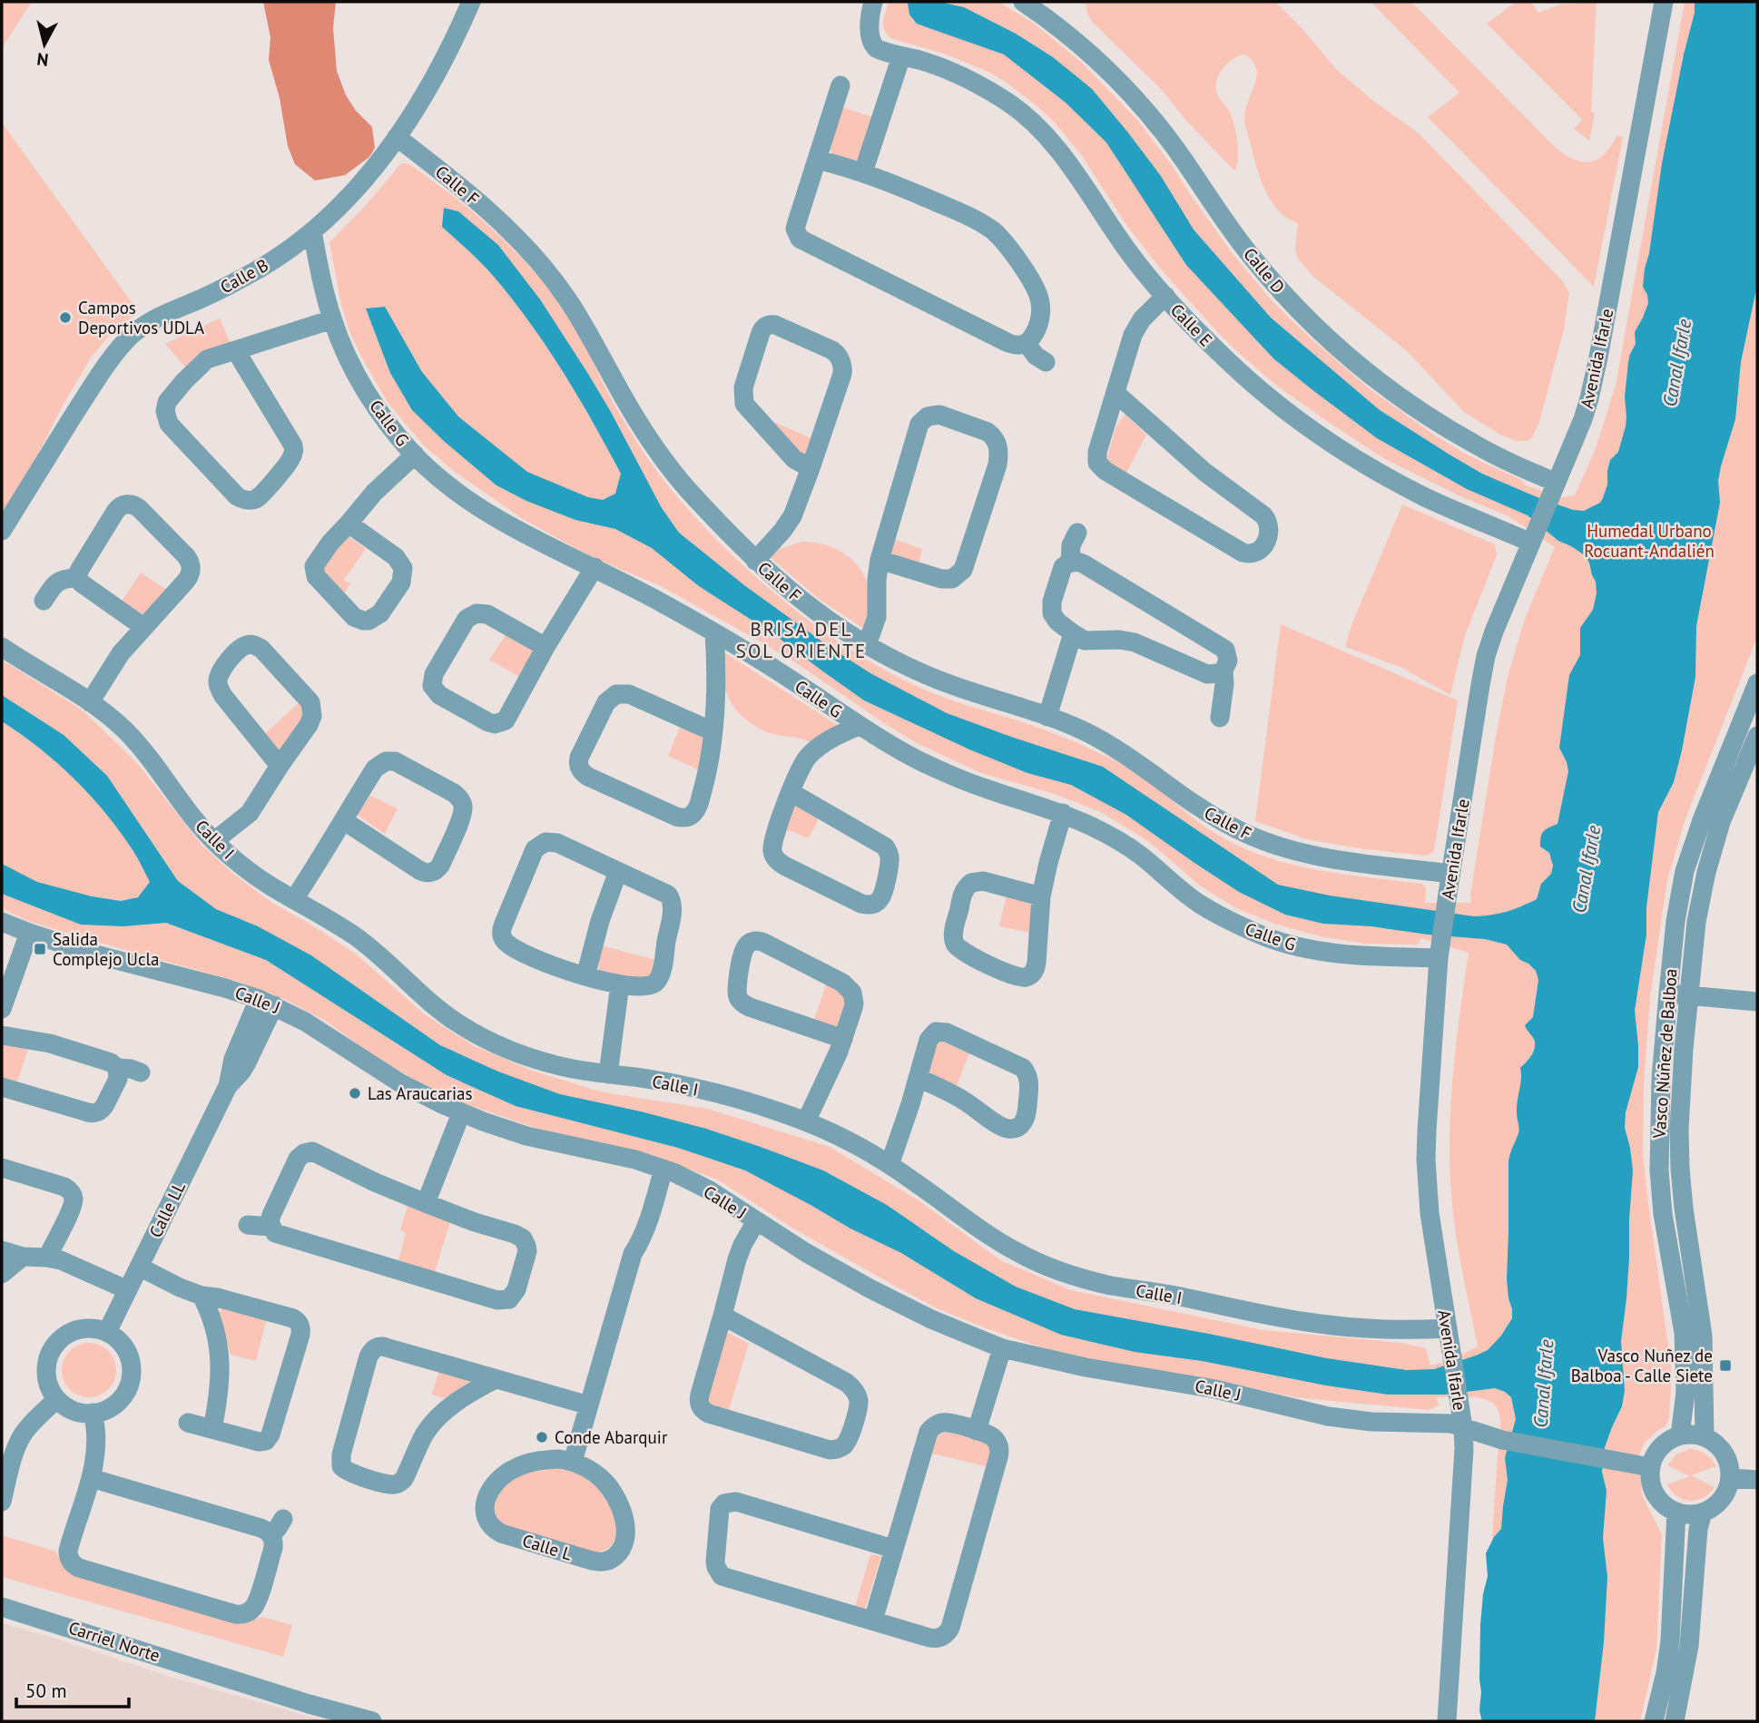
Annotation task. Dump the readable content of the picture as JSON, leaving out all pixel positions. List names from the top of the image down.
{
  "streets": {
    "street": [
      "Calle F",
      "Calle D",
      "Calle B",
      "Calle E",
      "Avenida Ifarle",
      "Calle G",
      "Calle I",
      "Calle J",
      "Vasco Núñez de Balboa",
      "Calle LL",
      "Calle L",
      "Carriel Norte"
    ]
  },
  "crossings": [
    ["Calle F", "Calle B"],
    ["Calle F", "Avenida Ifarle"],
    ["Calle D", "Avenida Ifarle"],
    ["Calle B", "Calle G"],
    ["Calle E", "Avenida Ifarle"],
    ["Avenida Ifarle", "Calle G"],
    ["Avenida Ifarle", "Calle I"],
    ["Avenida Ifarle", "Calle J"],
    ["Calle J", "Vasco Núñez de Balboa"],
    ["Calle J", "Calle LL"]
  ],
  "districts": ["BRISA DEL SOL ORIENTE"],
  "water": ["Canal Ifarle"],
  "parks": ["Humedal Urbano Rocuant-Andalién"],
  "places": {
    "other": ["Campos Deportivos UDLA", "Las Araucarias", "Conde Abarquir"],
    "transit": ["Salida Complejo Ucla", "Vasco Nuñez de Balboa - Calle Siete"]
  },
  "scale_bar": "50 m",
  "north": "bottom"
}
